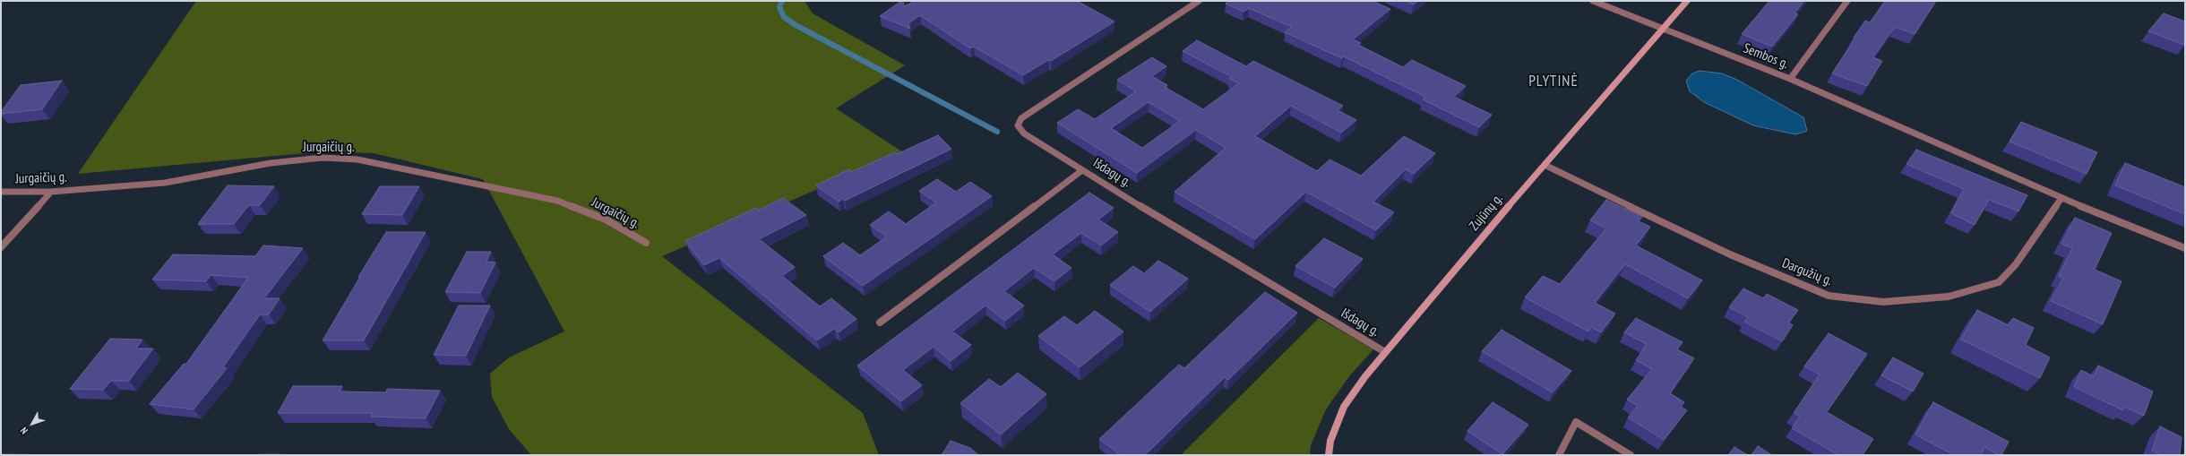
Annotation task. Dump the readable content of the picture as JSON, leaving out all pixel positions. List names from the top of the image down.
{
  "streets": {
    "main road": ["Zujūnų g."],
    "street": [
      "Sembos g.",
      "Jurgaičių g.",
      "Išdagų g.",
      "Dargužių g."
    ]
  },
  "crossings": [
    ["Sembos g.", "Zujūnų g."],
    ["Išdagų g.", "Zujūnų g."],
    ["Zujūnų g.", "Dargužių g."]
  ],
  "districts": ["PLYTINĖ"],
  "north": "bottom left"
}
